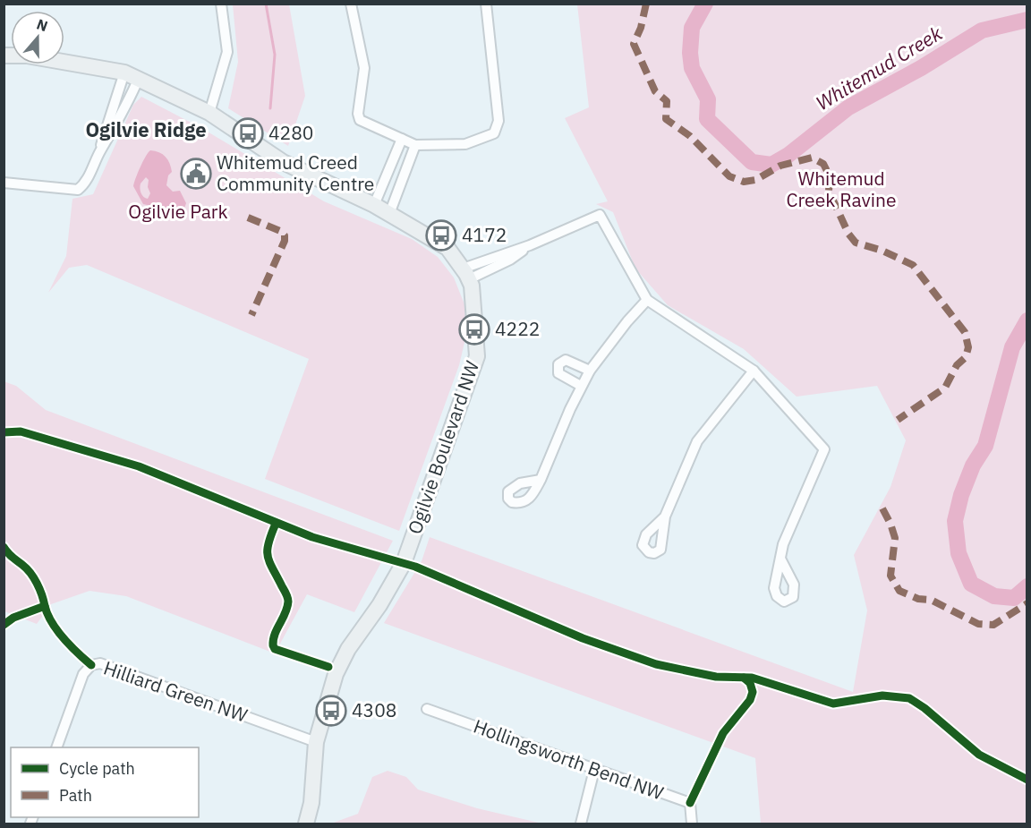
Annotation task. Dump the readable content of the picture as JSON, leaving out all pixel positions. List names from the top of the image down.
{
  "streets": {
    "street": ["Ogilvie Boulevard NW", "Hilliard Green NW", "Hollingsworth Bend NW"]
  },
  "crossings": [
    ["Ogilvie Boulevard NW", "Hilliard Green NW"]
  ],
  "districts": ["Ogilvie Ridge"],
  "water": ["Whitemud Creek"],
  "parks": ["Whitemud Creek Ravine", "Ogilvie Park"],
  "places": {
    "bus stop": [
      "4280",
      "4172",
      "4222",
      "4308"
    ],
    "public building": ["Whitemud Creed Community Centre"]
  },
  "legend": ["Cycle path", "Path"],
  "north": "top"
}
